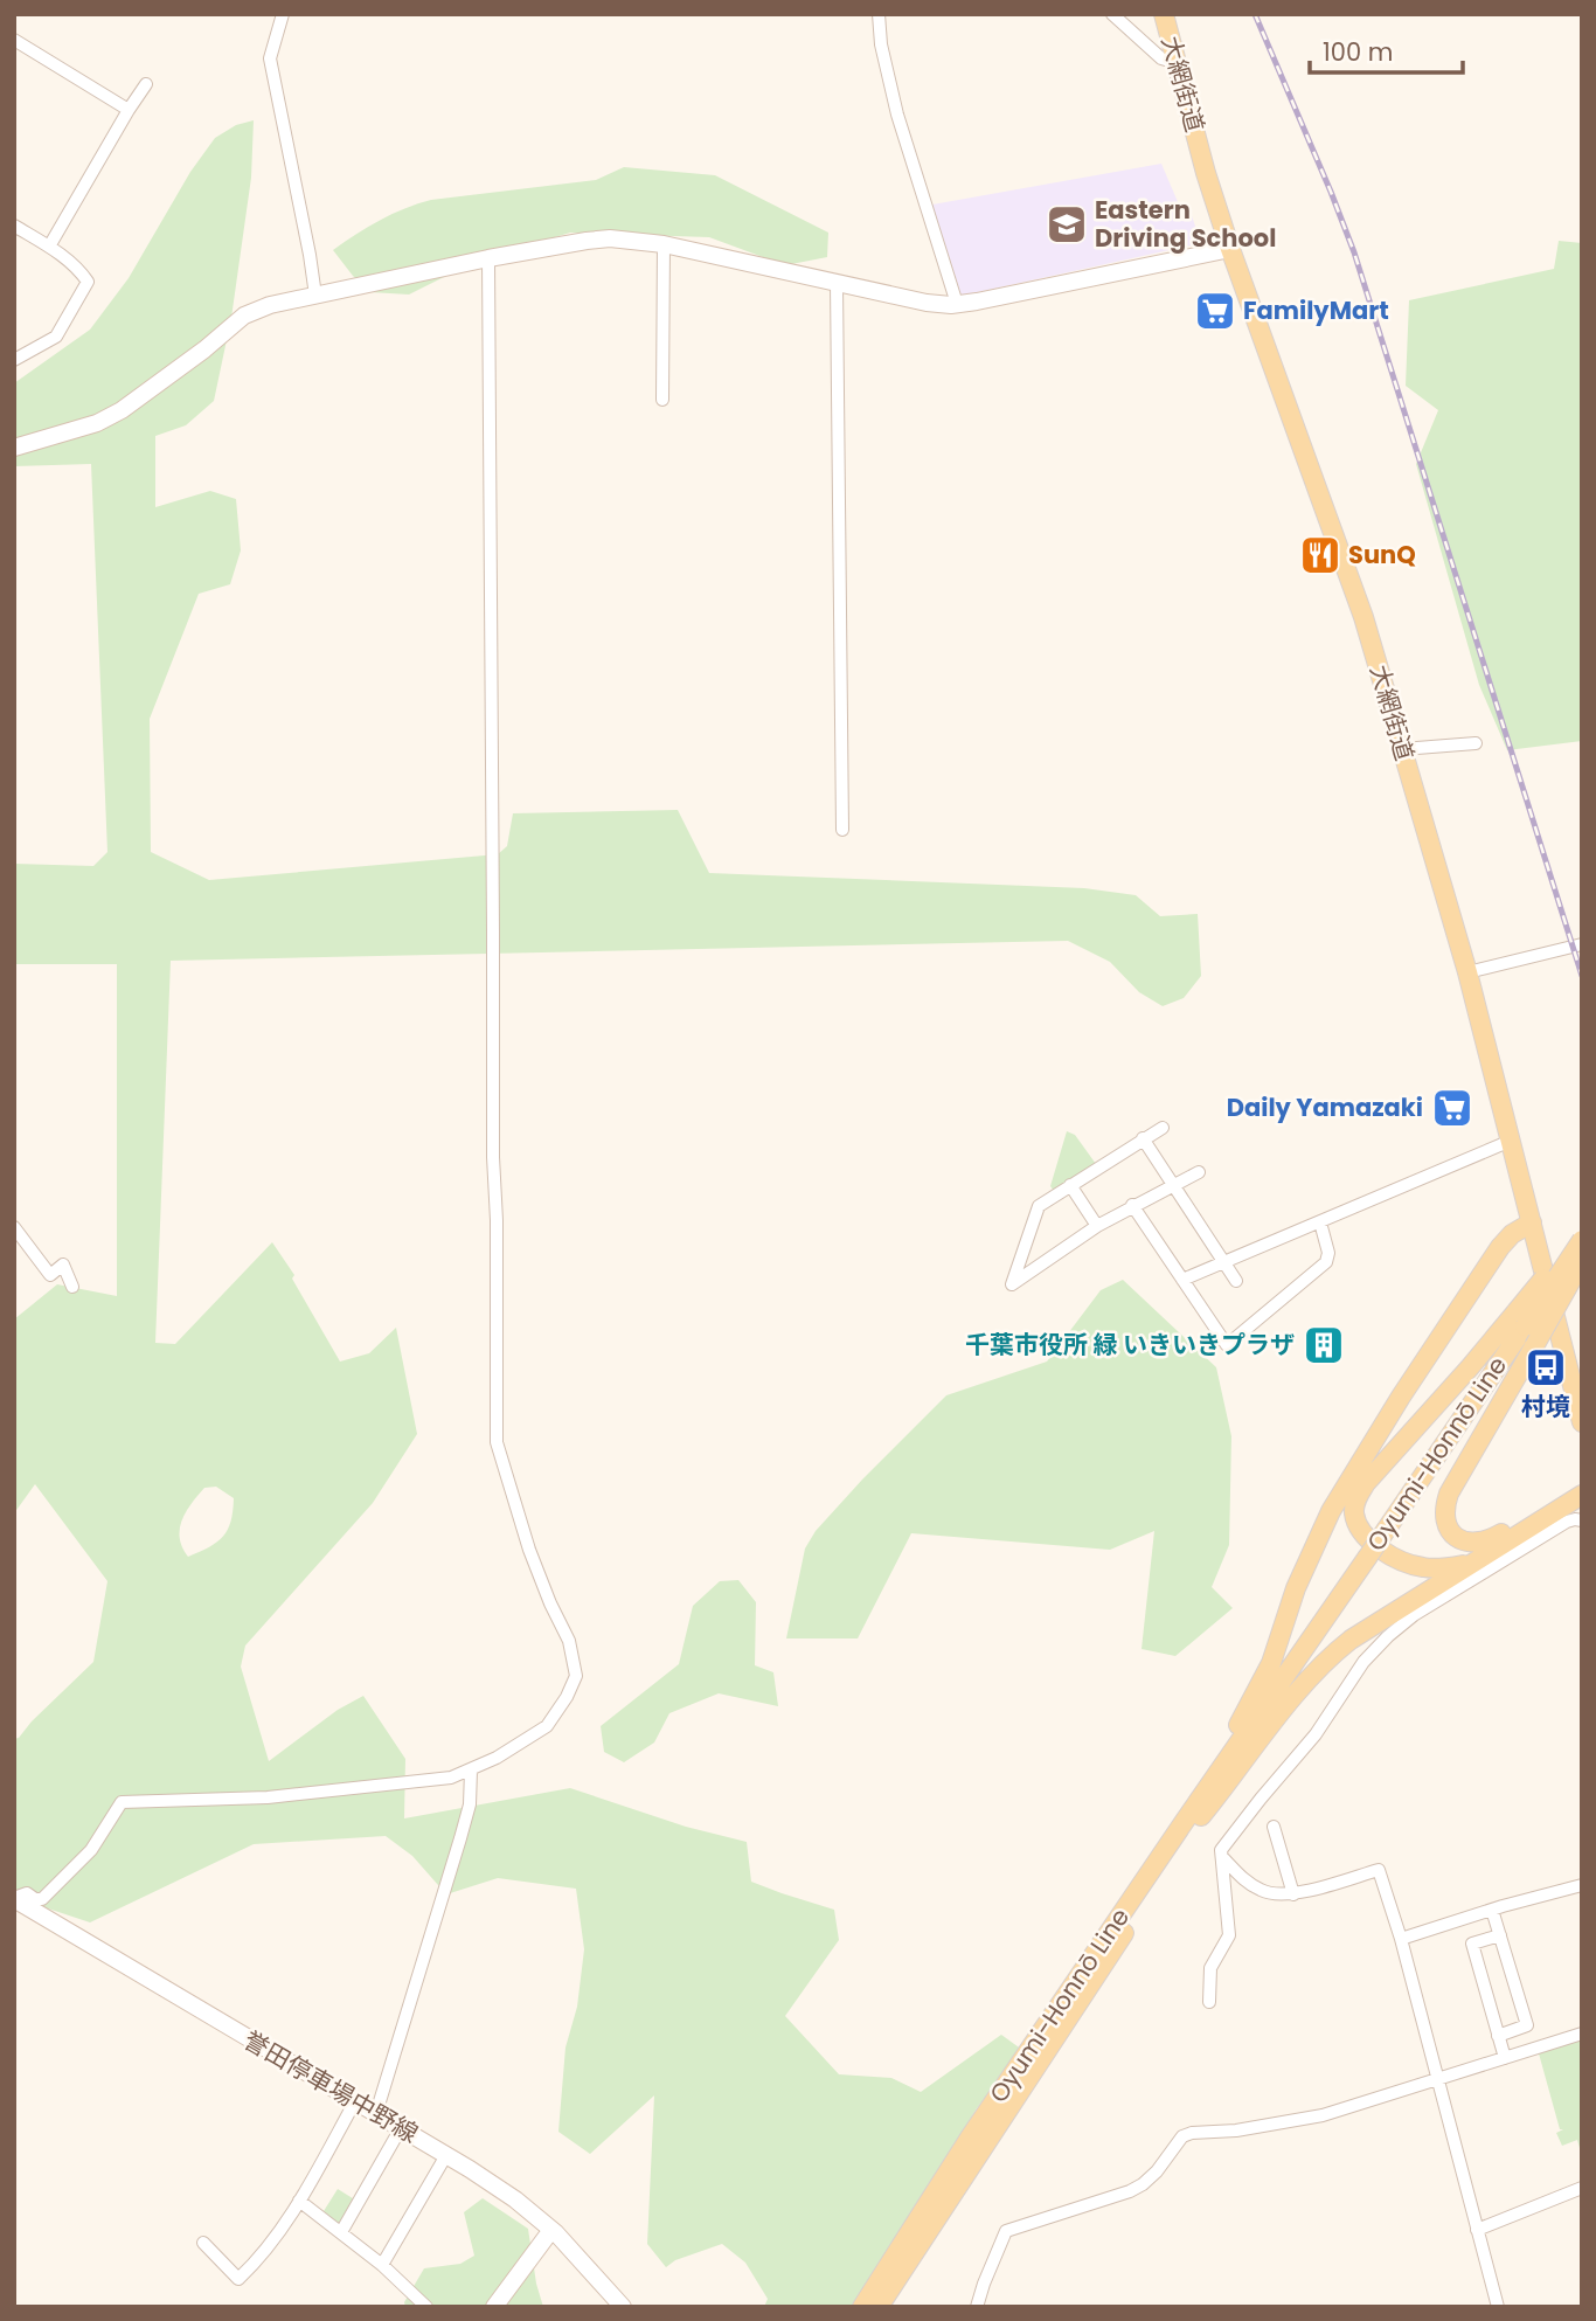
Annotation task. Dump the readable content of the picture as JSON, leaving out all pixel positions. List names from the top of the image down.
{
  "streets": {
    "main road": ["大網街道", "Oyumi-Honnō Line"],
    "street": ["誉田停車場中野線"]
  },
  "places": {
    "school or university": ["Eastern Driving School"],
    "supermarket": ["FamilyMart", "Daily Yamazaki"],
    "restaurant": ["SunQ"],
    "building": ["千葉市役所 緑 いきいきプラザ"],
    "bus stop": ["村境"]
  },
  "scale_bar": "100 m"
}
